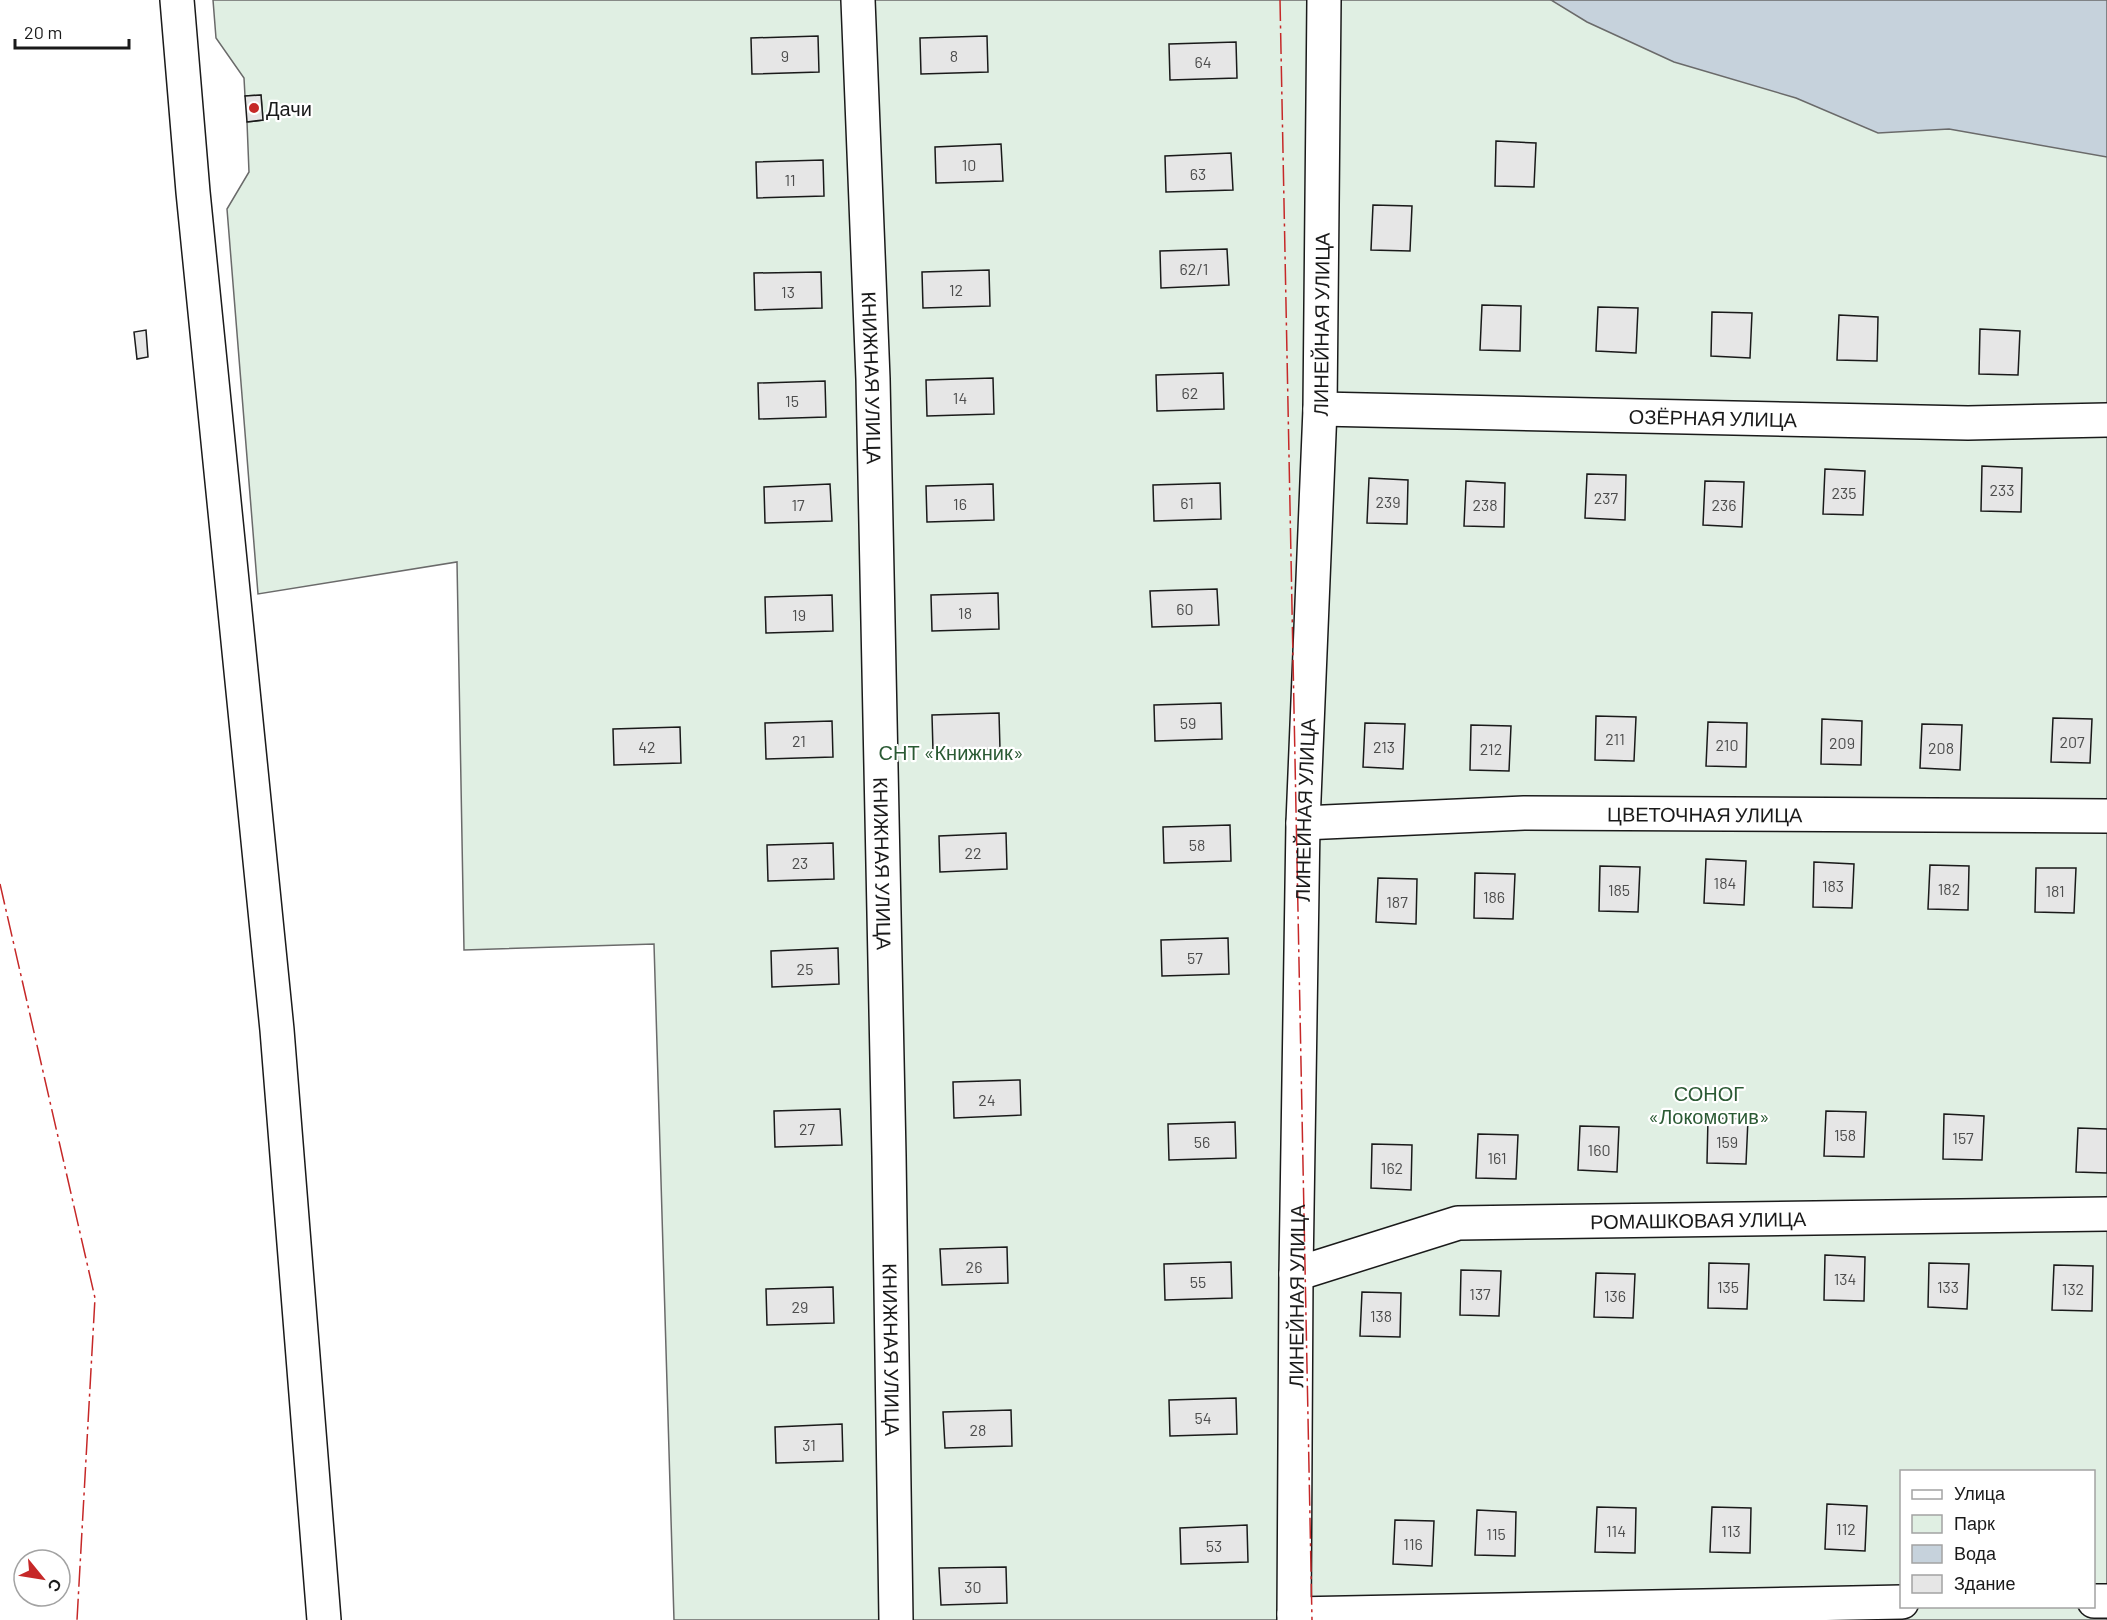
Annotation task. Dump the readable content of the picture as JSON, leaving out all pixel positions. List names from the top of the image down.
{
  "streets": {
    "main road": [
      "ЛИНЕЙНАЯ УЛИЦА",
      "КНИЖНАЯ УЛИЦА",
      "ОЗЁРНАЯ УЛИЦА",
      "ЦВЕТОЧНАЯ УЛИЦА",
      "РОМАШКОВАЯ УЛИЦА"
    ]
  },
  "crossings": [
    ["ЛИНЕЙНАЯ УЛИЦА", "ОЗЁРНАЯ УЛИЦА"],
    ["ЛИНЕЙНАЯ УЛИЦА", "ЦВЕТОЧНАЯ УЛИЦА"],
    ["ЛИНЕЙНАЯ УЛИЦА", "РОМАШКОВАЯ УЛИЦА"]
  ],
  "parks": ["СНТ «Книжник»", "СОНОГ «Локомотив»"],
  "places": ["Дачи"],
  "house_numbers": [
    "9",
    "8",
    "64",
    "10",
    "63",
    "11",
    "62/1",
    "12",
    "13",
    "62",
    "14",
    "15",
    "233",
    "235",
    "237",
    "239",
    "61",
    "16",
    "17",
    "238",
    "236",
    "60",
    "18",
    "19",
    "59",
    "211",
    "21",
    "207",
    "209",
    "210",
    "42",
    "213",
    "208",
    "212",
    "58",
    "22",
    "23",
    "184",
    "183",
    "182",
    "185",
    "181",
    "186",
    "187",
    "57",
    "25",
    "24",
    "27",
    "158",
    "157",
    "56",
    "159",
    "160",
    "161",
    "162",
    "26",
    "134",
    "55",
    "135",
    "133",
    "132",
    "137",
    "136",
    "29",
    "138",
    "54",
    "28",
    "31",
    "112",
    "114",
    "113",
    "115",
    "116",
    "53",
    "30"
  ],
  "legend": [
    "Улица",
    "Парк",
    "Вода",
    "Здание"
  ],
  "scale_bar": "20 m",
  "north": "bottom right"
}
